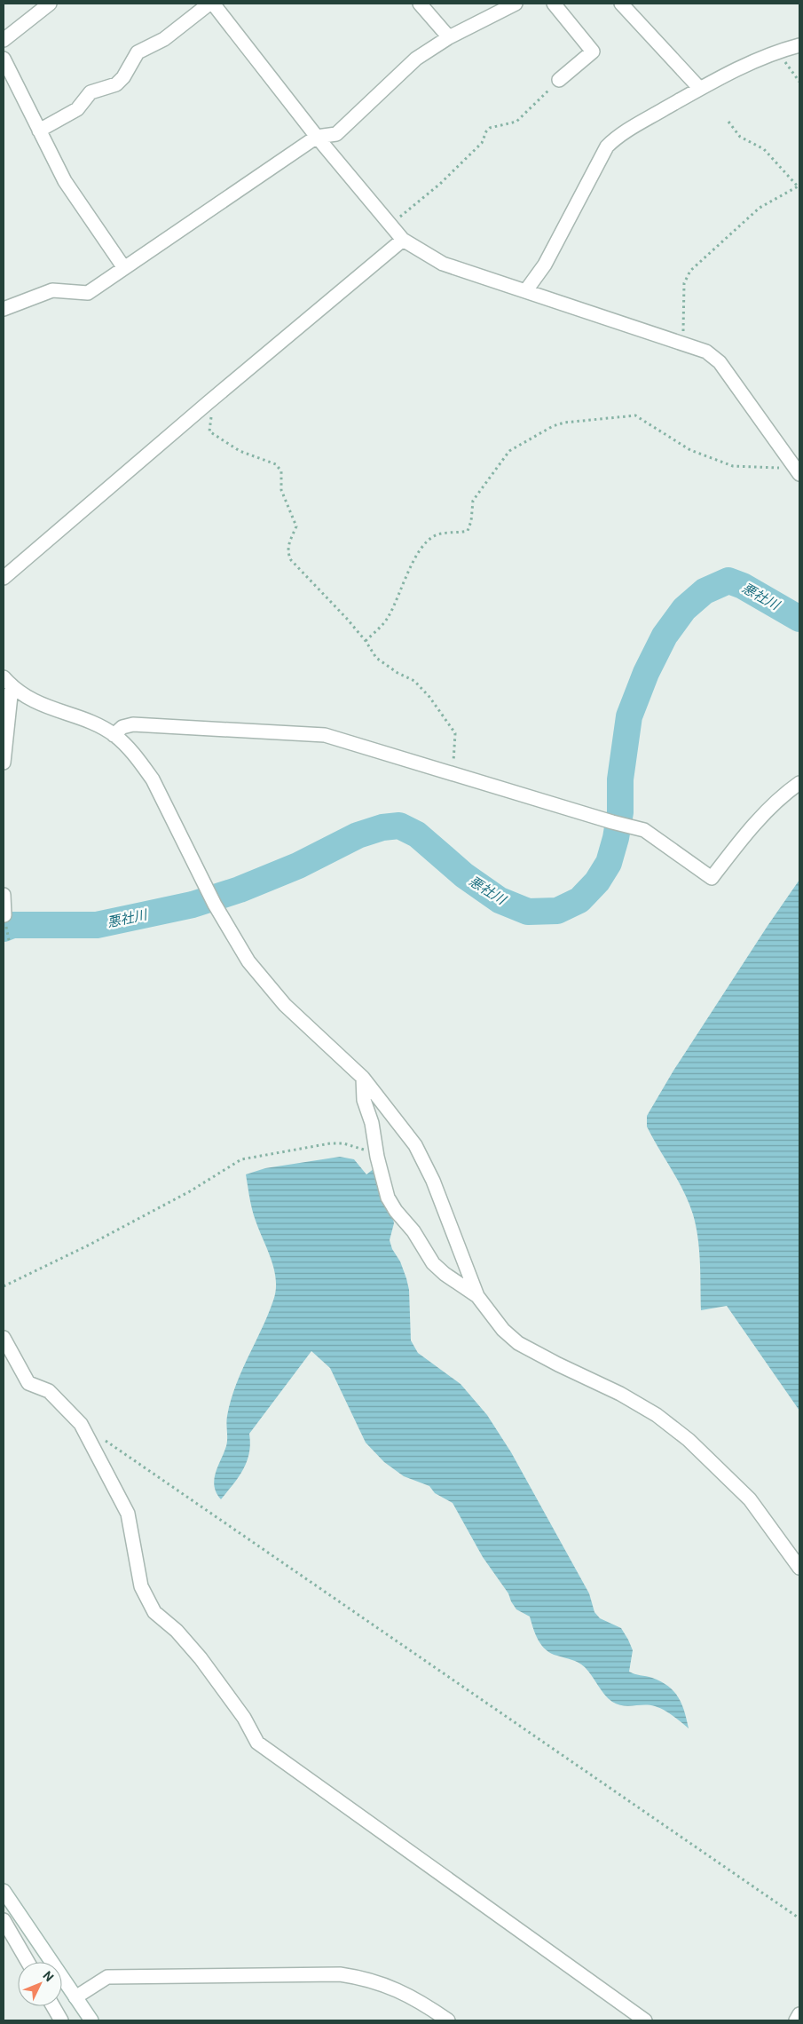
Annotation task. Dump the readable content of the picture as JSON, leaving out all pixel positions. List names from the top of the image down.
{
  "water": ["悪社川"],
  "north": "top right"
}
